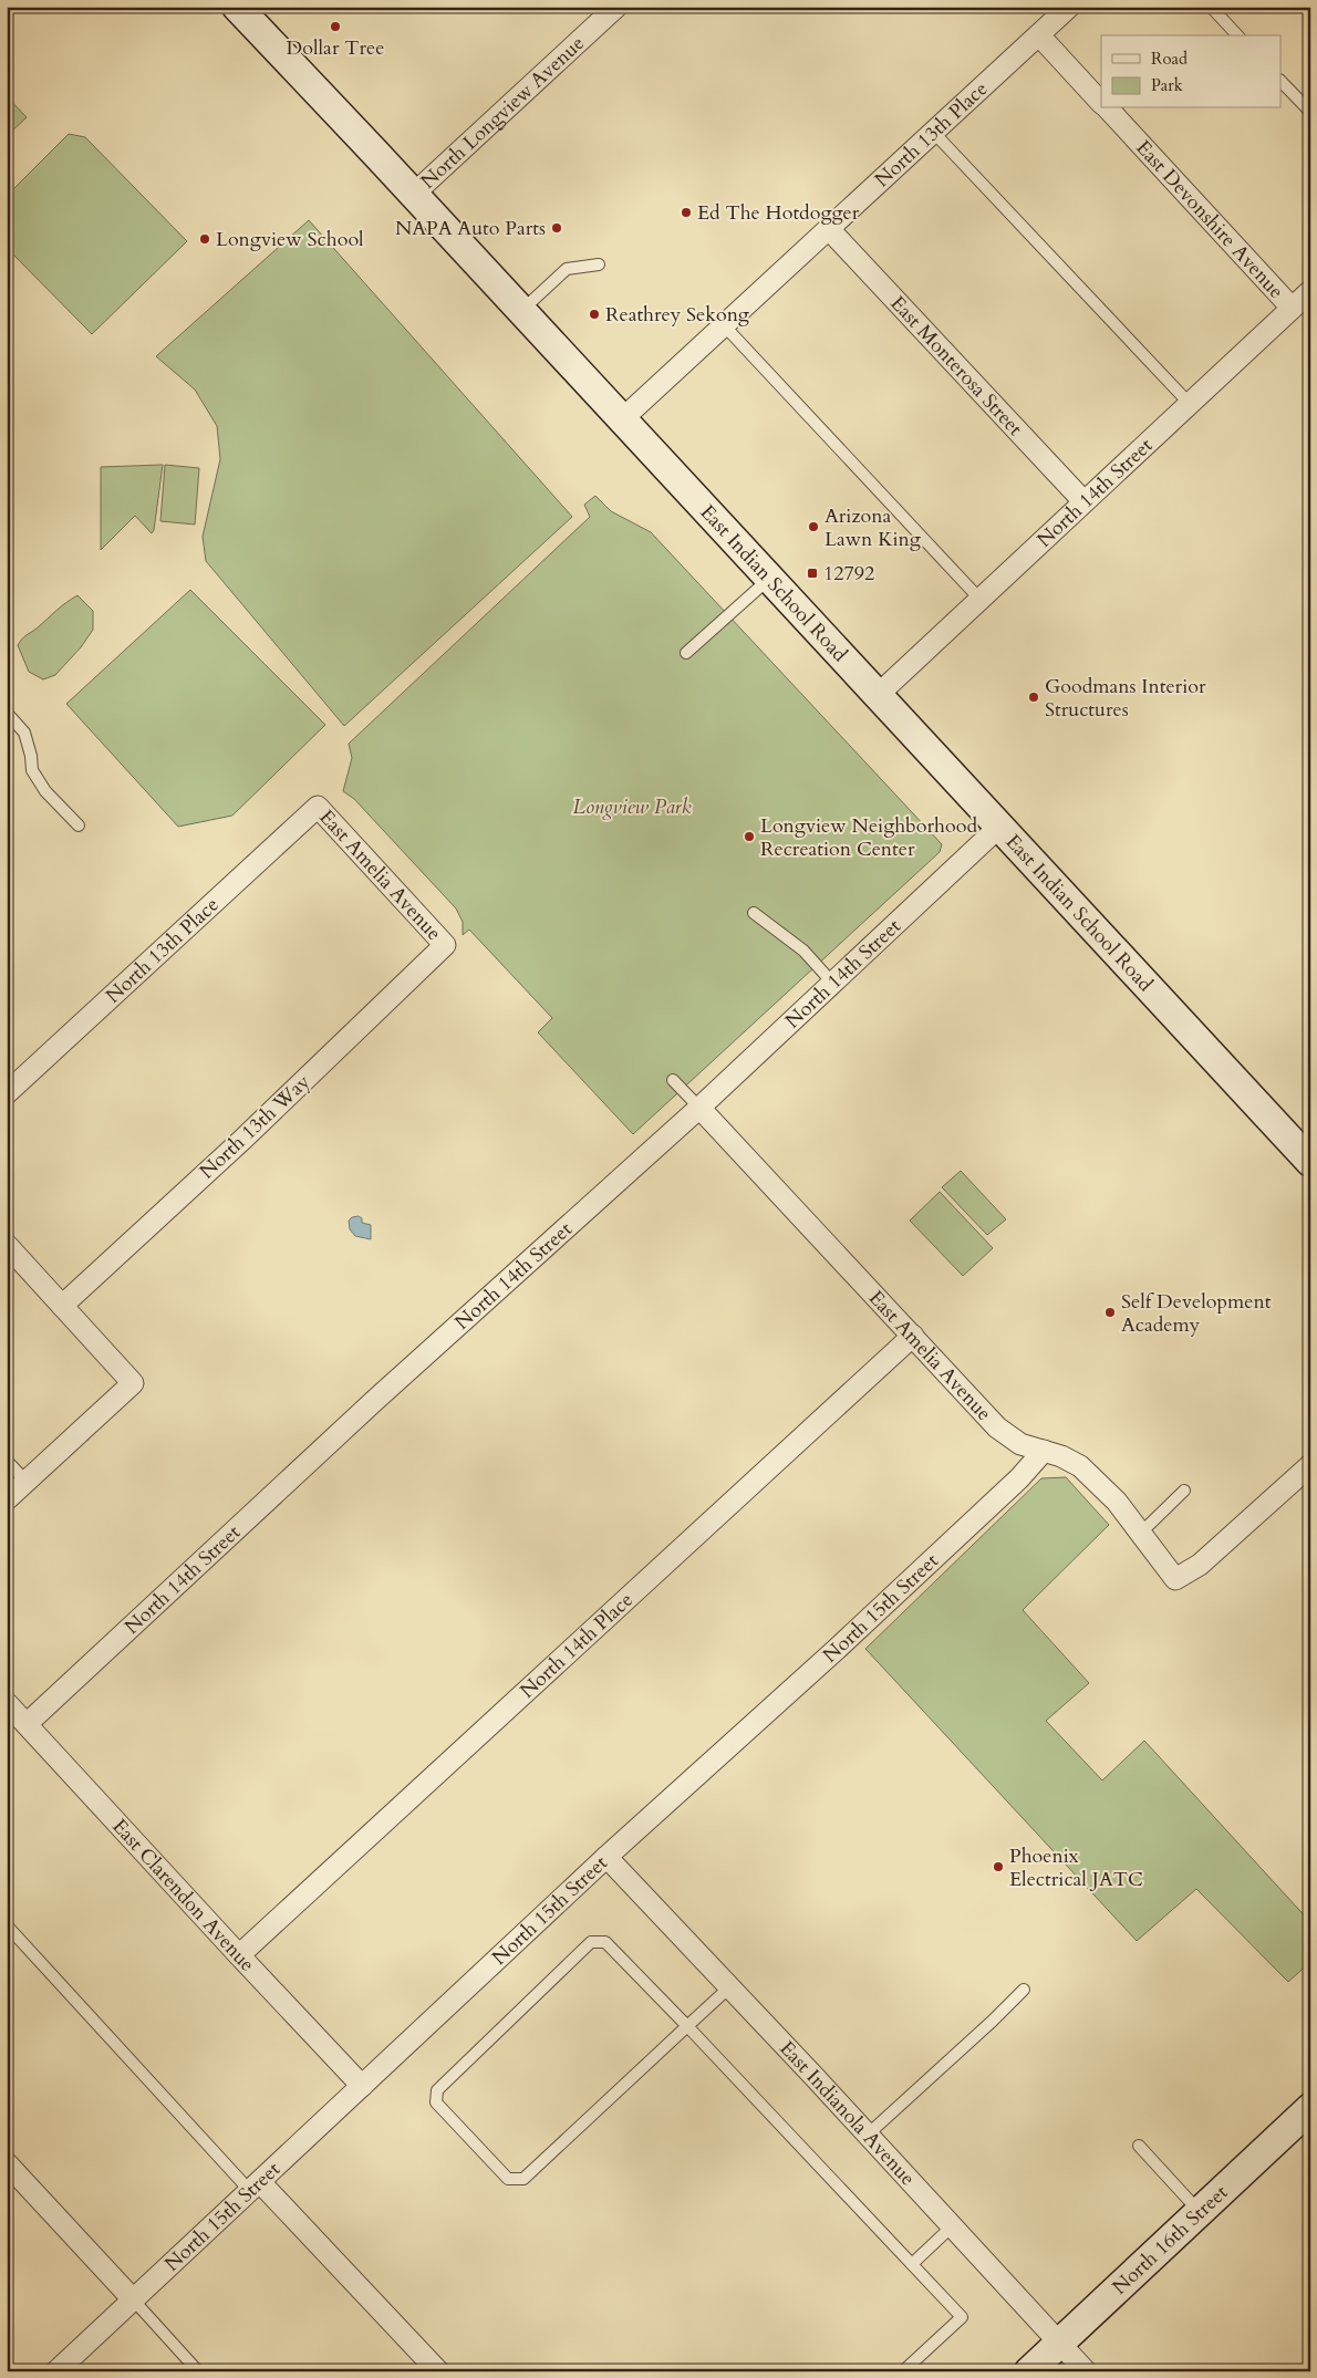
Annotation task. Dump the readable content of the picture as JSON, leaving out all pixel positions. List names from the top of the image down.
{
  "streets": {
    "main road": ["East Indian School Road", "North 16th Street"],
    "street": [
      "North Longview Avenue",
      "North 13th Place",
      "East Devonshire Avenue",
      "East Monterosa Street",
      "North 14th Street",
      "East Amelia Avenue",
      "North 13th Way",
      "North 15th Street",
      "North 14th Place",
      "East Clarendon Avenue",
      "East Indianola Avenue"
    ]
  },
  "crossings": [
    ["North Longview Avenue", "East Indian School Road"],
    ["North 13th Place", "East Devonshire Avenue"],
    ["North 13th Place", "East Monterosa Street"],
    ["North 13th Place", "East Indian School Road"],
    ["North 13th Place", "East Amelia Avenue"],
    ["East Devonshire Avenue", "North 14th Street"],
    ["East Monterosa Street", "North 14th Street"],
    ["North 14th Street", "East Indian School Road"],
    ["North 14th Street", "East Amelia Avenue"],
    ["North 14th Street", "East Clarendon Avenue"],
    ["East Amelia Avenue", "North 13th Way"],
    ["East Amelia Avenue", "North 15th Street"],
    ["East Amelia Avenue", "North 14th Place"],
    ["North 15th Street", "East Clarendon Avenue"],
    ["North 15th Street", "East Indianola Avenue"],
    ["North 14th Place", "East Clarendon Avenue"],
    ["East Indianola Avenue", "North 16th Street"]
  ],
  "parks": ["Longview Park"],
  "places": {
    "other": [
      "Dollar Tree",
      "Ed The Hotdogger",
      "NAPA Auto Parts",
      "Longview School",
      "Reathrey Sekong",
      "Arizona Lawn King",
      "Goodmans Interior Structures",
      "Longview Neighborhood Recreation Center",
      "Self Development Academy",
      "Phoenix Electrical JATC"
    ],
    "transit": ["12792"]
  },
  "legend": ["Road", "Park"]
}
